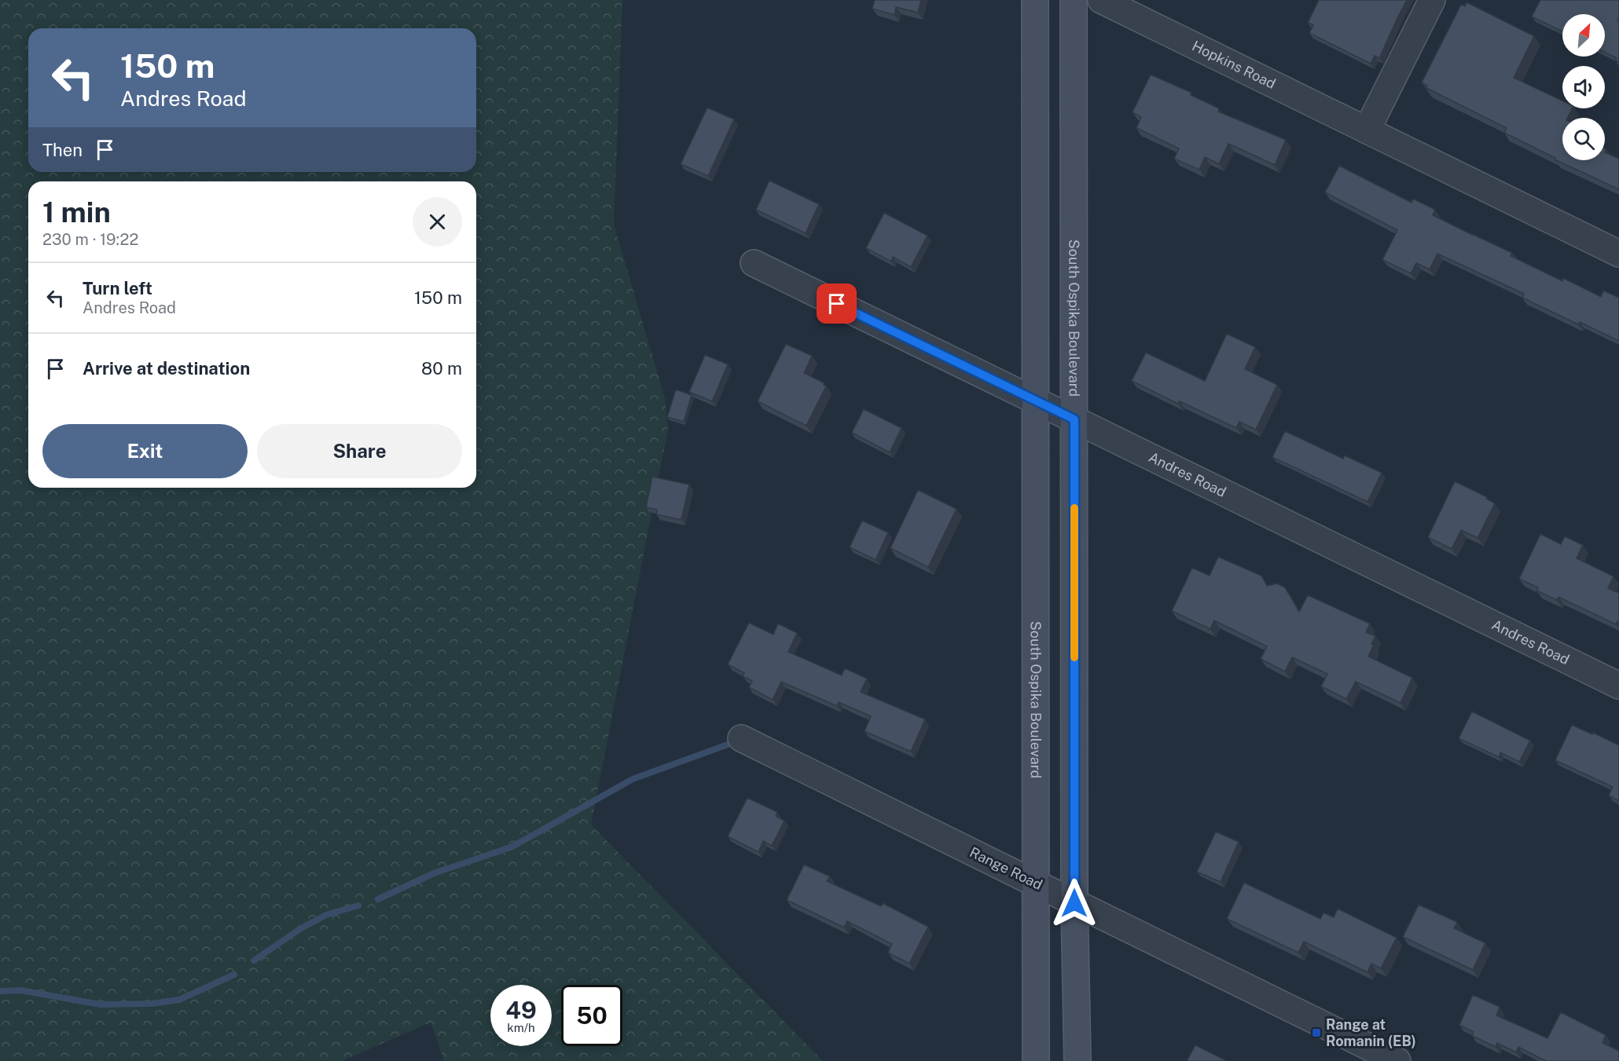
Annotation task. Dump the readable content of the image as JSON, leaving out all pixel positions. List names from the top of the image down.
{
  "streets": {
    "main road": ["South Ospika Boulevard"],
    "street": ["Hopkins Road", "Andres Road", "Range Road"]
  },
  "crossings": [
    ["South Ospika Boulevard", "Andres Road"],
    ["South Ospika Boulevard", "Range Road"]
  ],
  "places": {
    "transit": ["Range at Romanin (EB)"]
  },
  "north": "top right",
  "page": {
    "turn": ["150 m", "Andres Road"],
    "then": "Then",
    "heading": ["1 min", "230 m · 19:22"],
    "list": [
      {
        "name": "Turn left",
        "note": "Andres Road",
        "value": "150 m"
      },
      {
        "name": "Arrive at destination",
        "value": "80 m"
      }
    ],
    "buttons": ["Exit", "Share"],
    "speed": "49 km/h",
    "limit": "50"
  }
}
